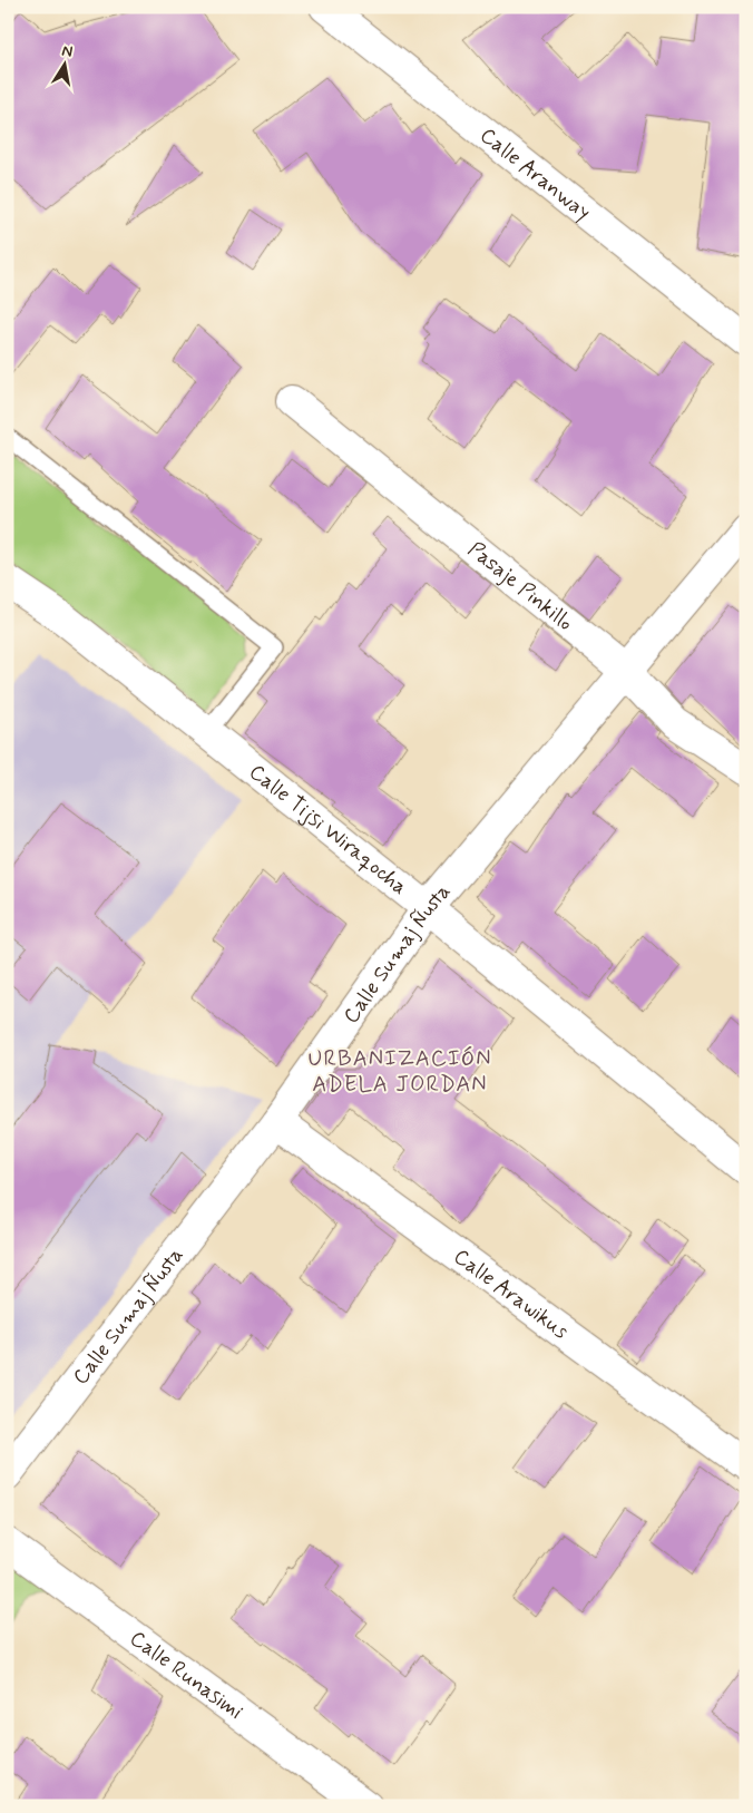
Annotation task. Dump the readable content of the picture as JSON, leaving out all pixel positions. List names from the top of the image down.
{
  "streets": {
    "street": [
      "Calle Aranway",
      "Pasaje Pinkillo",
      "Calle Tijsi Wiraqocha",
      "Calle Sumaj Ñusta",
      "Calle Arawikus",
      "Calle Runasimi"
    ]
  },
  "crossings": [
    ["Pasaje Pinkillo", "Calle Sumaj Ñusta"],
    ["Calle Tijsi Wiraqocha", "Calle Sumaj Ñusta"],
    ["Calle Sumaj Ñusta", "Calle Arawikus"]
  ],
  "districts": ["URBANIZACIÓN ADELA JORDAN"],
  "north": "top"
}
